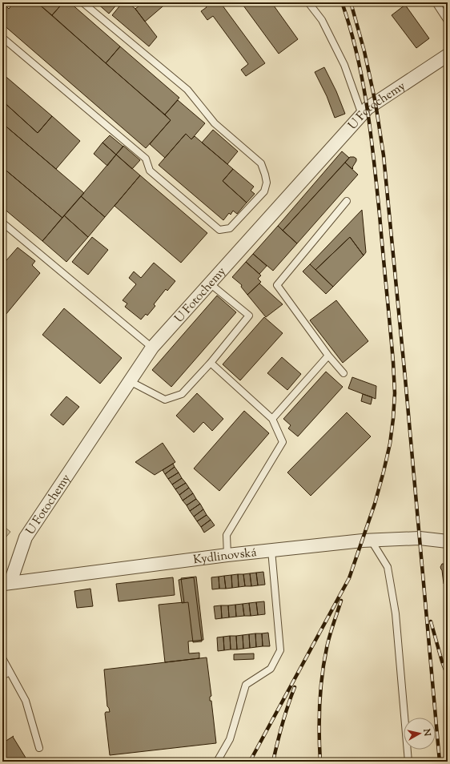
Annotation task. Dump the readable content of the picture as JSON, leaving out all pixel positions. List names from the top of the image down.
{
  "streets": {
    "street": ["U Fotochemy", "Kydlinovská"]
  },
  "crossings": [
    ["U Fotochemy", "Kydlinovská"]
  ],
  "north": "right"
}
